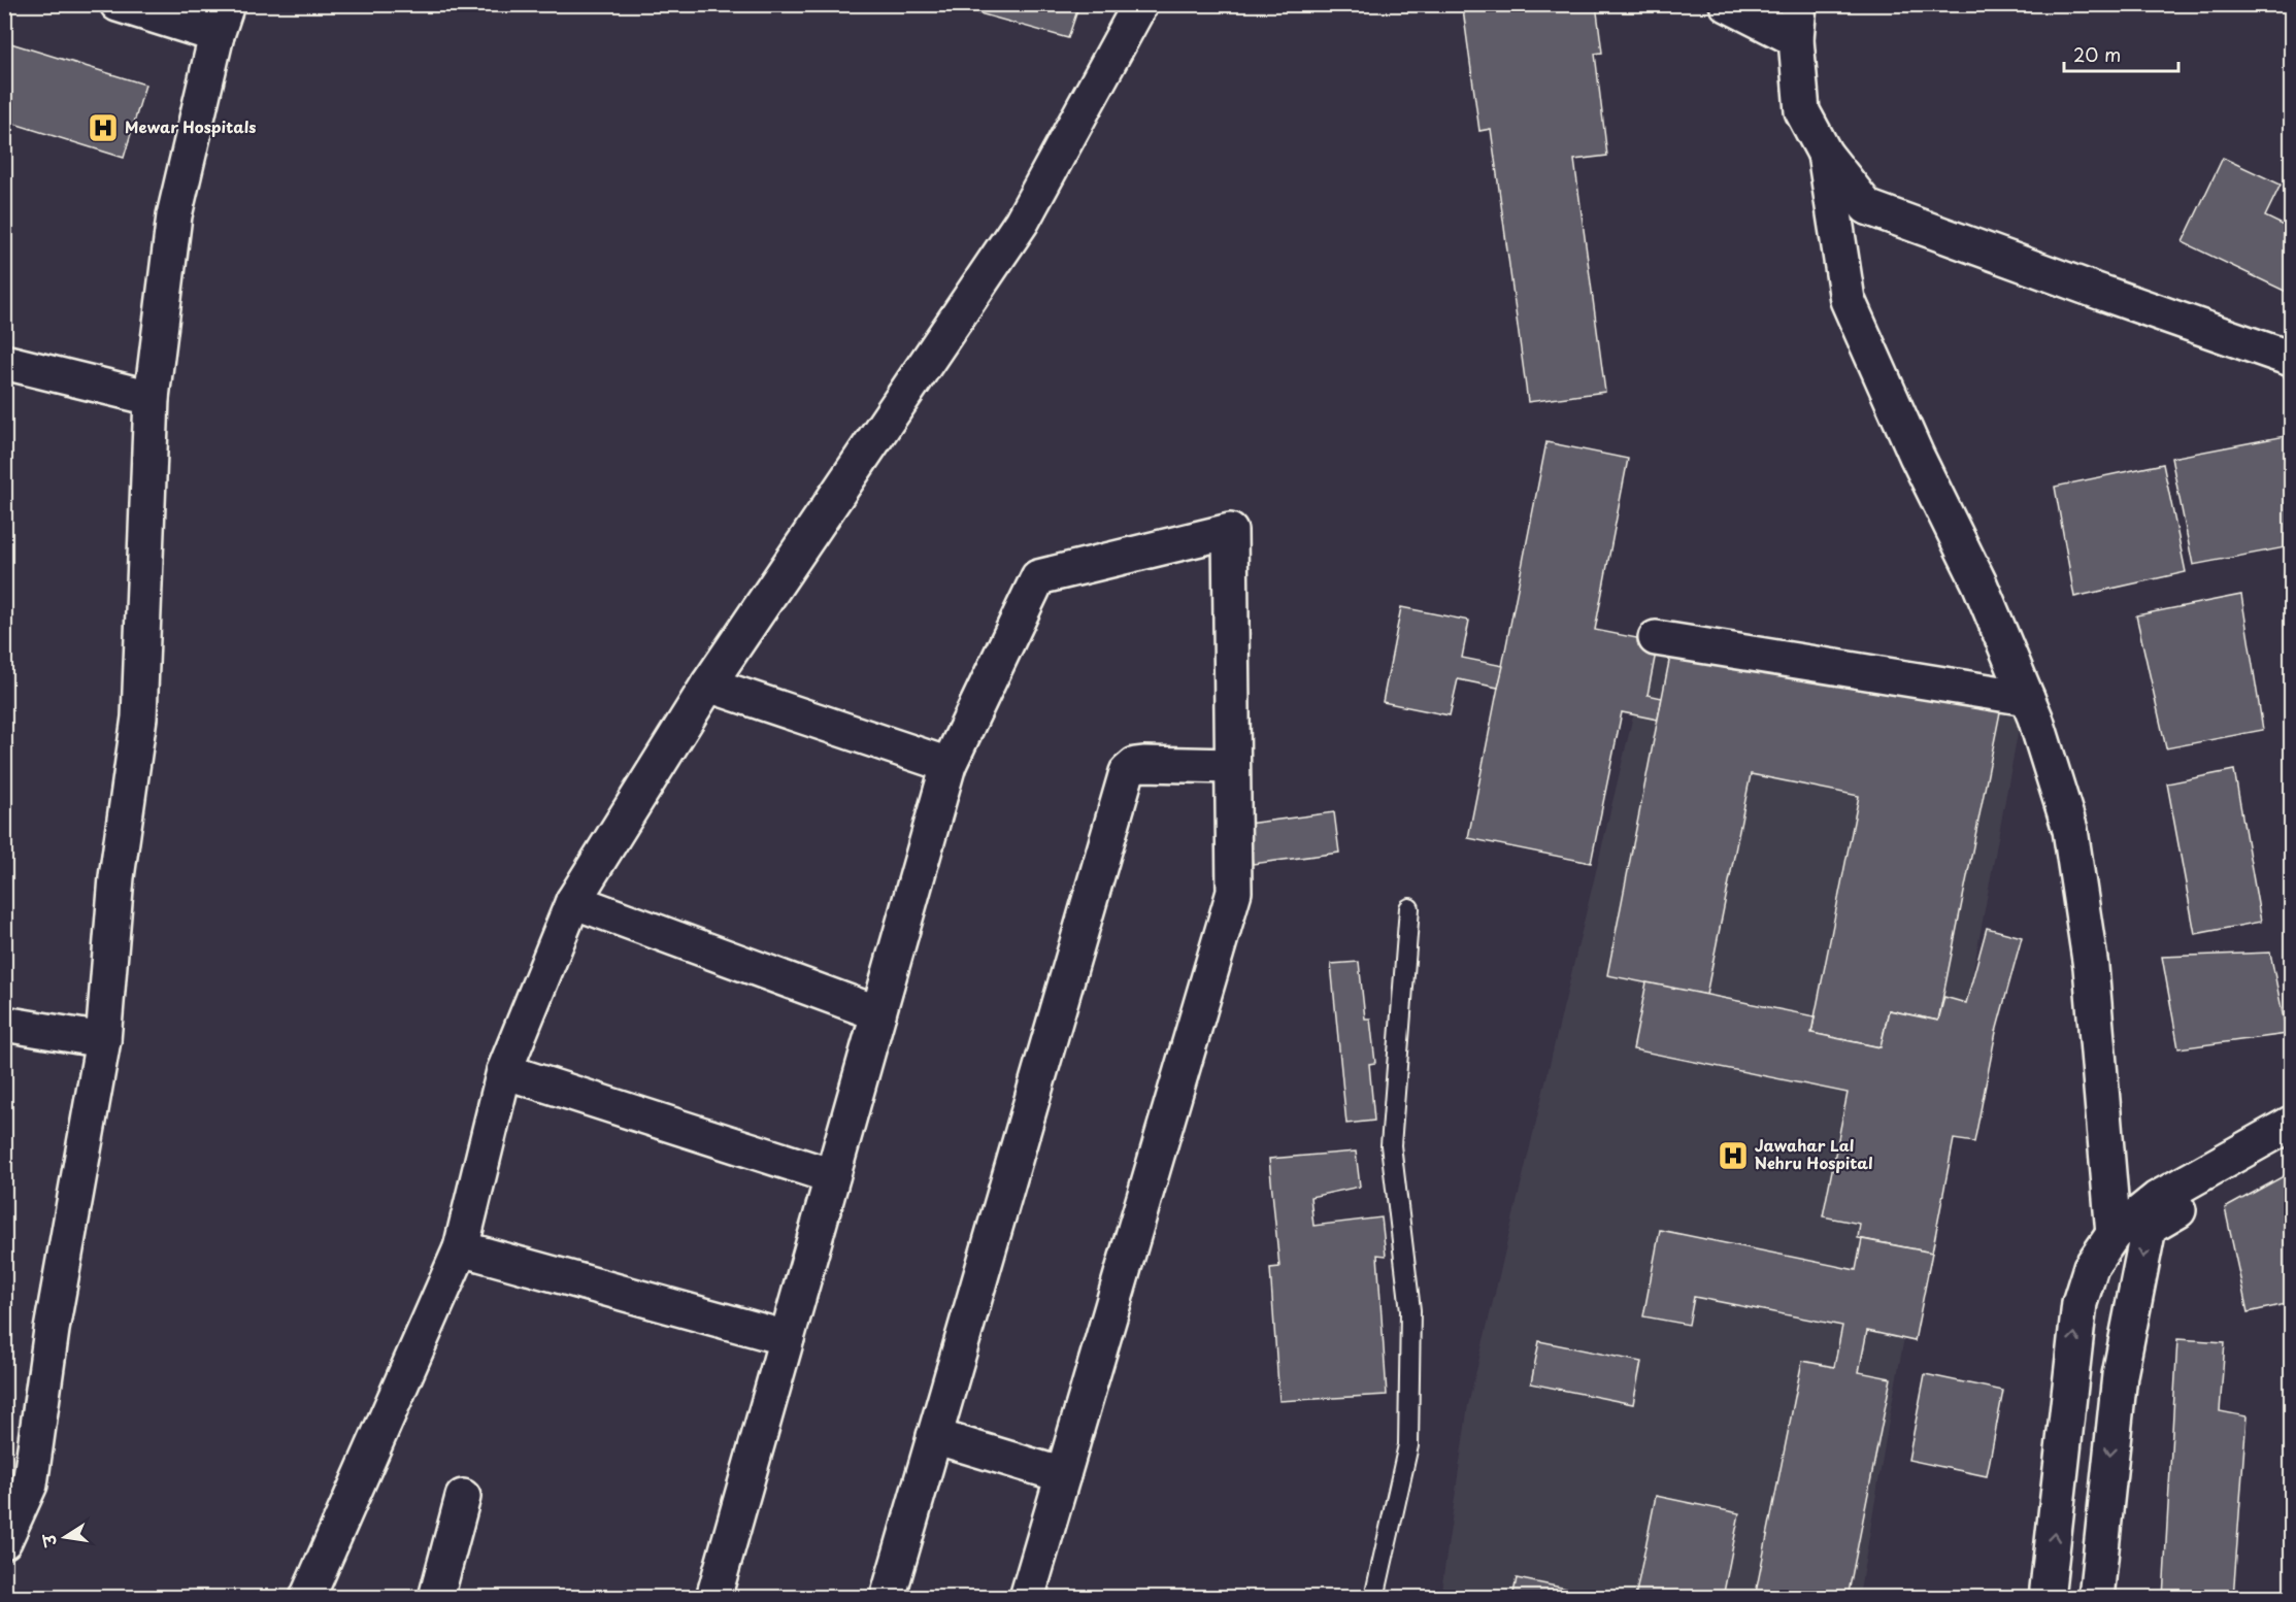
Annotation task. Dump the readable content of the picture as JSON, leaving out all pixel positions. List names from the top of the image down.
{
  "places": {
    "hospital": ["Mewar Hospitals", "Jawahar Lal Nehru Hospital"]
  },
  "scale_bar": "20 m",
  "north": "left"
}
